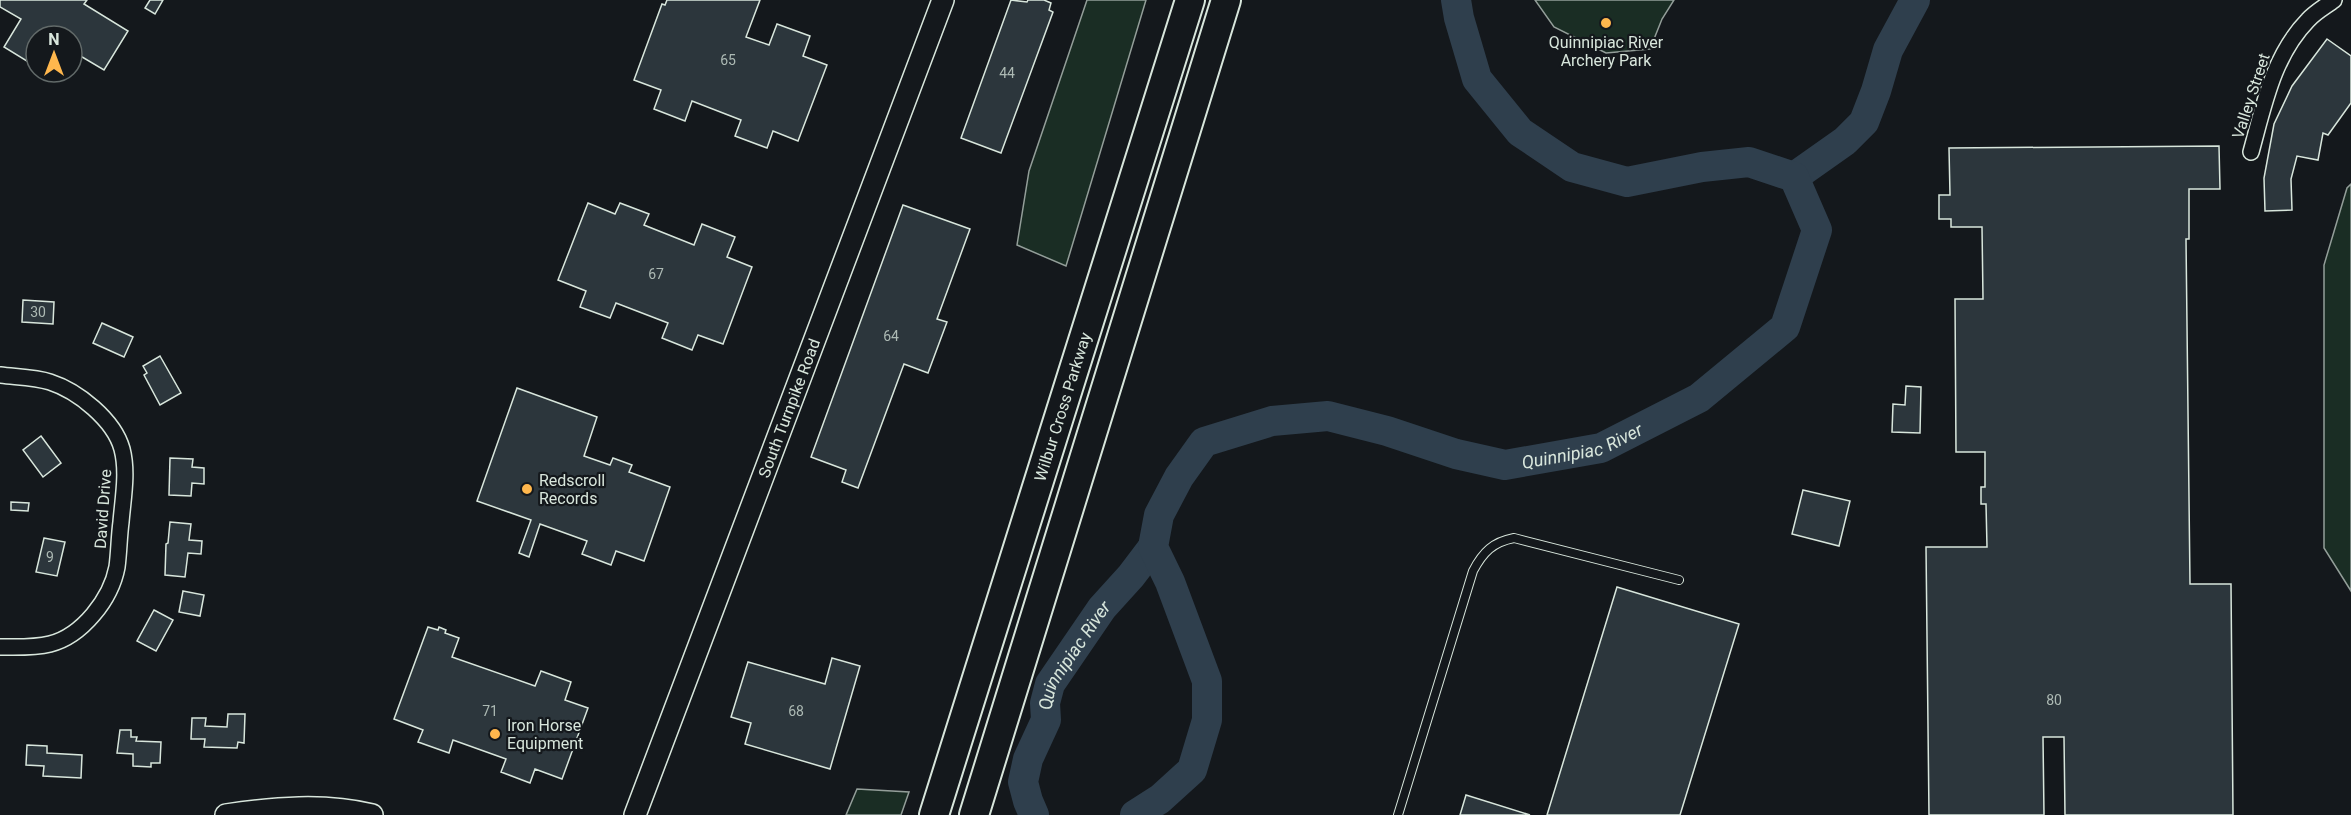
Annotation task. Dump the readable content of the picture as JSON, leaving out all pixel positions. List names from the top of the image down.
{
  "streets": {
    "highway": ["Wilbur Cross Parkway"],
    "main road": ["South Turnpike Road"],
    "street": ["Valley Street", "David Drive"]
  },
  "water": ["Quinnipiac River"],
  "places": ["Quinnipiac River Archery Park", "Redscroll Records", "Iron Horse Equipment"],
  "house_numbers": [
    "65",
    "44",
    "67",
    "30",
    "64",
    "9",
    "80",
    "71",
    "68"
  ],
  "north": "top"
}
